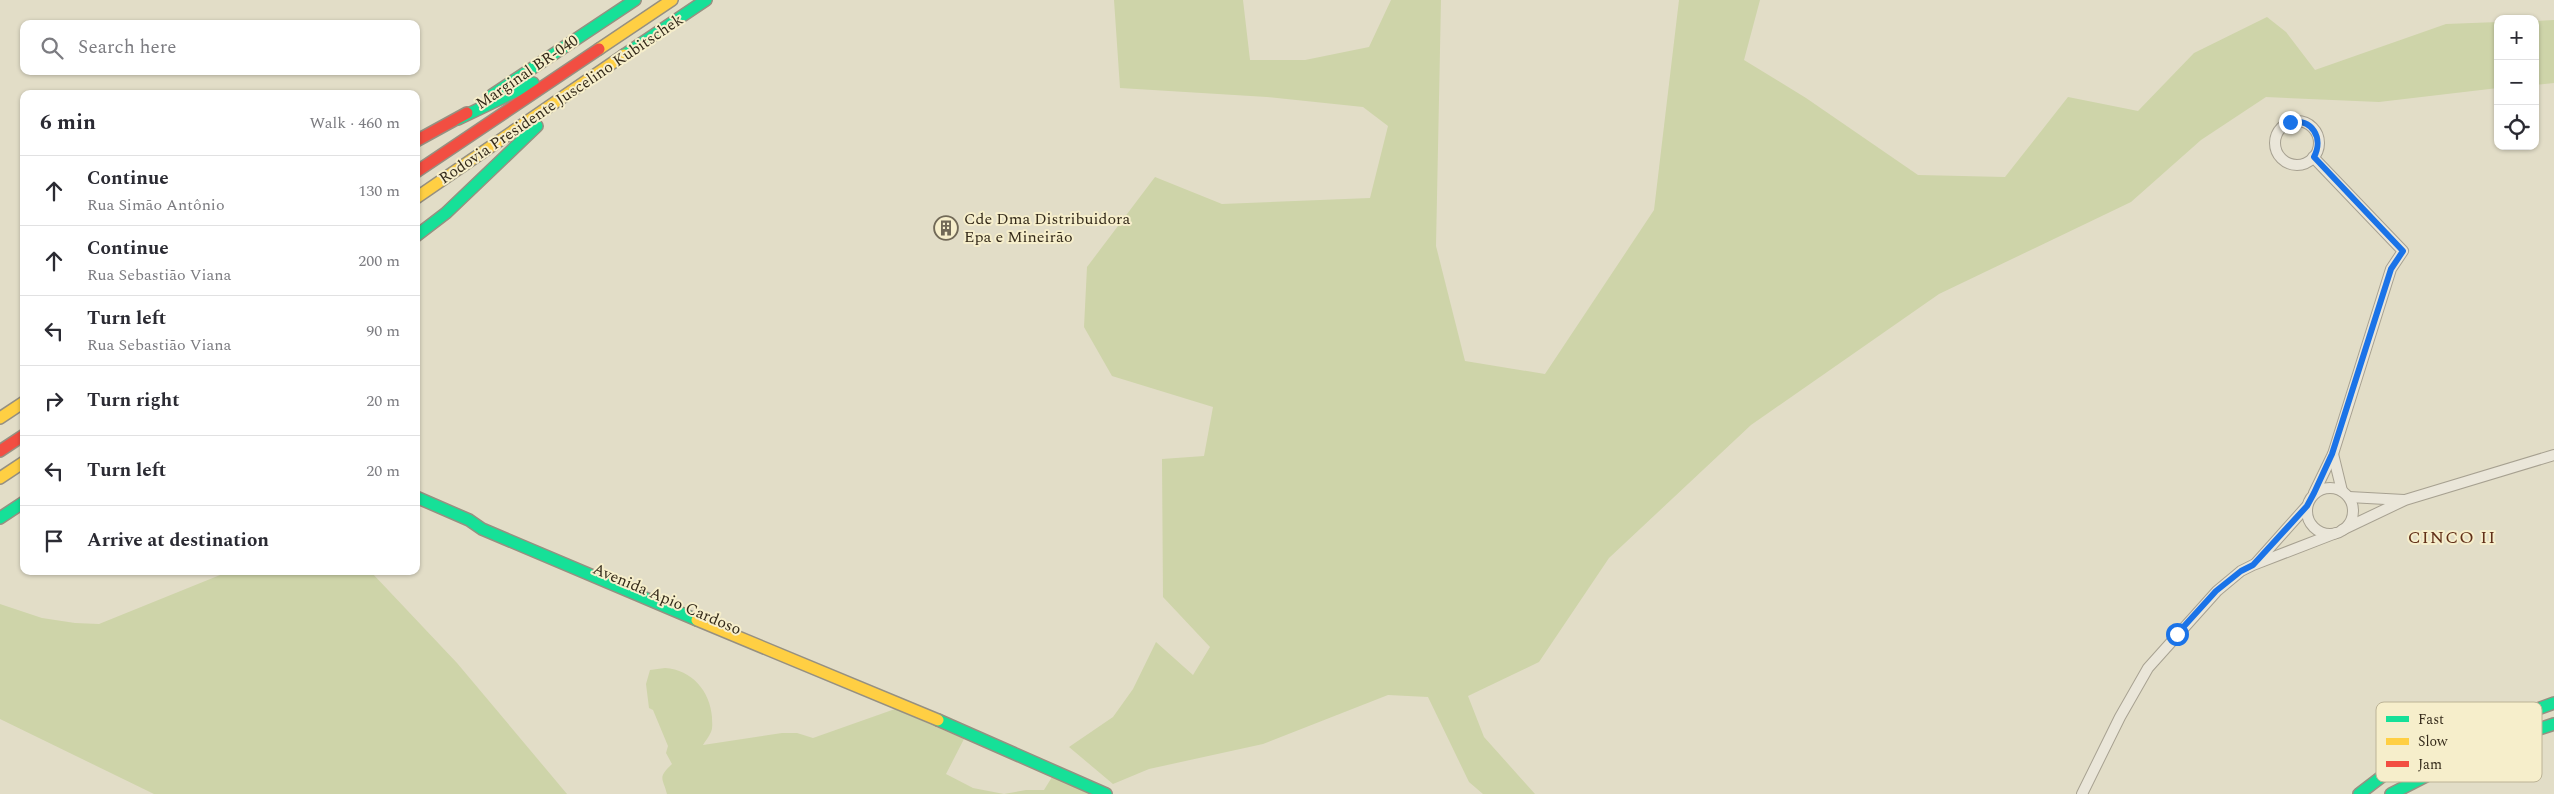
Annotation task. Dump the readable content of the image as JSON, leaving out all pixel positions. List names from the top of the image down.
{
  "streets": {
    "main road": ["Marginal BR-040", "Rodovia Presidente Juscelino Kubitschek", "Avenida Apio Cardoso"]
  },
  "districts": ["CINCO II"],
  "places": {
    "building": ["Cde Dma Distribuidora Epa e Mineirão"]
  },
  "legend": ["Fast", "Slow", "Jam"],
  "page": {
    "map_buttons": ["+", "−"],
    "search": "Search here",
    "heading": ["6 min", "Walk · 460 m"],
    "list": [
      ["Continue", "Rua Simão Antônio", "130 m"],
      ["Continue", "Rua Sebastião Viana", "200 m"],
      ["Turn left", "Rua Sebastião Viana", "90 m"],
      ["Turn right", "20 m"],
      ["Turn left", "20 m"],
      "Arrive at destination"
    ]
  }
}
